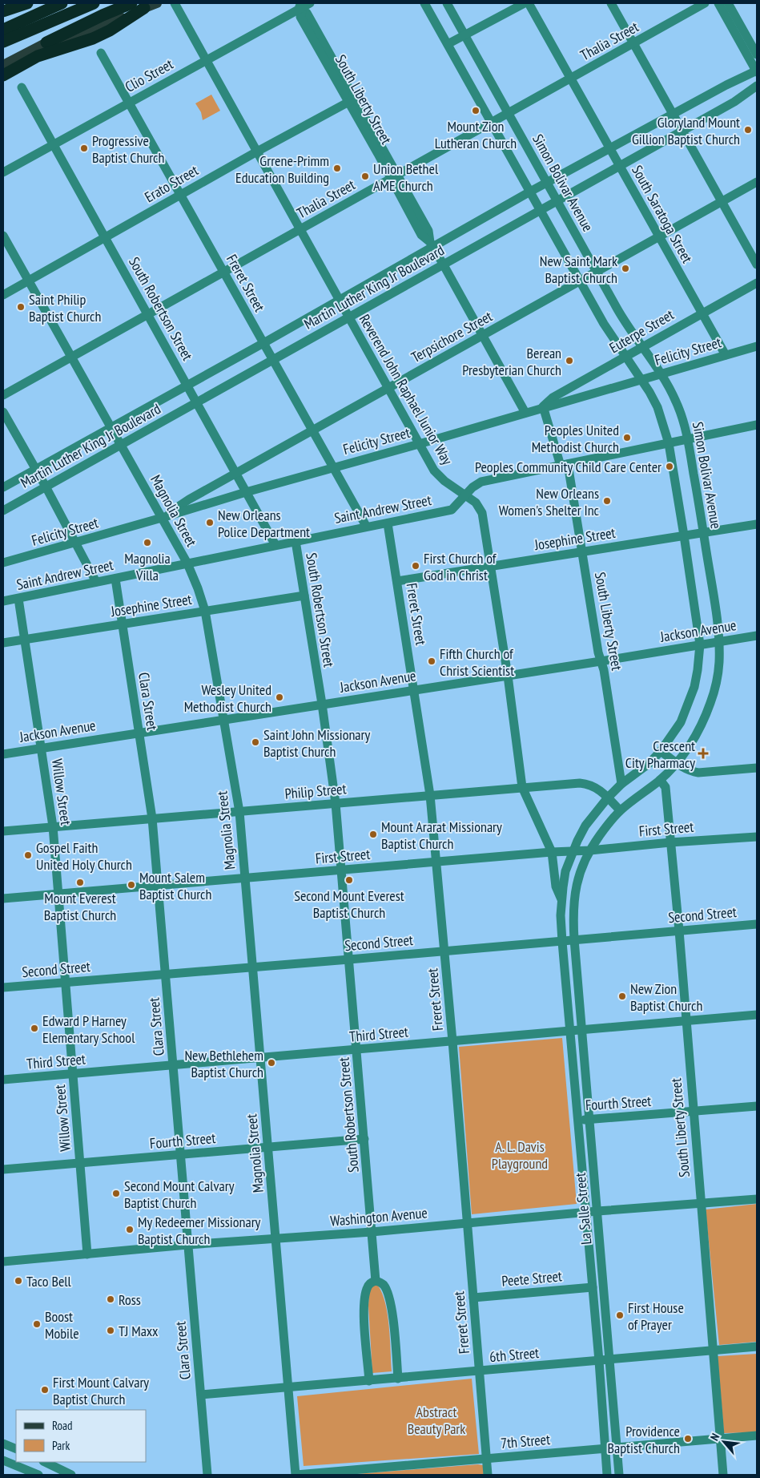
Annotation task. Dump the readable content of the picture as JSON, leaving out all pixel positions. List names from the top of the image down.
{
  "streets": {
    "street": [
      "Thalia Street",
      "Clio Street",
      "South Liberty Street",
      "Simon Bolivar Avenue",
      "Erato Street",
      "South Saratoga Street",
      "Freret Street",
      "Martin Luther King Jr Boulevard",
      "South Robertson Street",
      "Euterpe Street",
      "Terpsichore Street",
      "Felicity Street",
      "Reverend John Raphael Junior Way",
      "Saint Andrew Street",
      "Magnolia Street",
      "Josephine Street",
      "Jackson Avenue",
      "Clara Street",
      "Philip Street",
      "Willow Street",
      "First Street",
      "Second Street",
      "Third Street",
      "Fourth Street",
      "La Salle Street",
      "Washington Avenue",
      "Peete Street",
      "6th Street",
      "7th Street"
    ]
  },
  "crossings": [
    ["Thalia Street", "South Liberty Street"],
    ["Thalia Street", "Simon Bolivar Avenue"],
    ["Thalia Street", "South Saratoga Street"],
    ["Thalia Street", "Freret Street"],
    ["Thalia Street", "South Robertson Street"],
    ["Thalia Street", "Reverend John Raphael Junior Way"],
    ["Thalia Street", "Magnolia Street"],
    ["Clio Street", "South Liberty Street"],
    ["Clio Street", "Freret Street"],
    ["Clio Street", "South Robertson Street"],
    ["Clio Street", "Reverend John Raphael Junior Way"],
    ["South Liberty Street", "Simon Bolivar Avenue"],
    ["South Liberty Street", "Erato Street"],
    ["South Liberty Street", "Martin Luther King Jr Boulevard"],
    ["South Liberty Street", "Euterpe Street"],
    ["South Liberty Street", "Terpsichore Street"],
    ["South Liberty Street", "Felicity Street"],
    ["South Liberty Street", "Saint Andrew Street"],
    ["South Liberty Street", "Josephine Street"],
    ["South Liberty Street", "Jackson Avenue"],
    ["South Liberty Street", "First Street"],
    ["South Liberty Street", "Second Street"],
    ["South Liberty Street", "Third Street"],
    ["South Liberty Street", "Fourth Street"],
    ["South Liberty Street", "Washington Avenue"],
    ["South Liberty Street", "6th Street"],
    ["South Liberty Street", "7th Street"],
    ["Simon Bolivar Avenue", "Martin Luther King Jr Boulevard"],
    ["Simon Bolivar Avenue", "Euterpe Street"],
    ["Simon Bolivar Avenue", "Terpsichore Street"],
    ["Simon Bolivar Avenue", "Felicity Street"],
    ["Simon Bolivar Avenue", "Saint Andrew Street"],
    ["Simon Bolivar Avenue", "Josephine Street"],
    ["Simon Bolivar Avenue", "Jackson Avenue"],
    ["Simon Bolivar Avenue", "Philip Street"],
    ["Simon Bolivar Avenue", "First Street"],
    ["Simon Bolivar Avenue", "Second Street"],
    ["Simon Bolivar Avenue", "La Salle Street"],
    ["Erato Street", "Freret Street"],
    ["Erato Street", "South Robertson Street"],
    ["Erato Street", "Reverend John Raphael Junior Way"],
    ["Erato Street", "Magnolia Street"],
    ["South Saratoga Street", "Martin Luther King Jr Boulevard"],
    ["South Saratoga Street", "Euterpe Street"],
    ["South Saratoga Street", "Terpsichore Street"],
    ["South Saratoga Street", "Felicity Street"],
    ["Freret Street", "Martin Luther King Jr Boulevard"],
    ["Freret Street", "Terpsichore Street"],
    ["Freret Street", "Felicity Street"],
    ["Freret Street", "Saint Andrew Street"],
    ["Freret Street", "Josephine Street"],
    ["Freret Street", "Jackson Avenue"],
    ["Freret Street", "Philip Street"],
    ["Freret Street", "First Street"],
    ["Freret Street", "Second Street"],
    ["Freret Street", "Third Street"],
    ["Freret Street", "Washington Avenue"],
    ["Freret Street", "Peete Street"],
    ["Freret Street", "6th Street"],
    ["Freret Street", "7th Street"],
    ["Martin Luther King Jr Boulevard", "South Robertson Street"],
    ["Martin Luther King Jr Boulevard", "Reverend John Raphael Junior Way"],
    ["Martin Luther King Jr Boulevard", "Magnolia Street"],
    ["South Robertson Street", "Terpsichore Street"],
    ["South Robertson Street", "Felicity Street"],
    ["South Robertson Street", "Saint Andrew Street"],
    ["South Robertson Street", "Josephine Street"],
    ["South Robertson Street", "Jackson Avenue"],
    ["South Robertson Street", "Philip Street"],
    ["South Robertson Street", "First Street"],
    ["South Robertson Street", "Second Street"],
    ["South Robertson Street", "Third Street"],
    ["South Robertson Street", "Fourth Street"],
    ["South Robertson Street", "Washington Avenue"],
    ["Euterpe Street", "Felicity Street"],
    ["Terpsichore Street", "Felicity Street"],
    ["Terpsichore Street", "Reverend John Raphael Junior Way"],
    ["Terpsichore Street", "Magnolia Street"],
    ["Felicity Street", "Reverend John Raphael Junior Way"],
    ["Felicity Street", "Magnolia Street"],
    ["Reverend John Raphael Junior Way", "Saint Andrew Street"],
    ["Reverend John Raphael Junior Way", "Josephine Street"],
    ["Reverend John Raphael Junior Way", "Jackson Avenue"],
    ["Reverend John Raphael Junior Way", "Philip Street"],
    ["Reverend John Raphael Junior Way", "First Street"],
    ["Saint Andrew Street", "Magnolia Street"],
    ["Saint Andrew Street", "Clara Street"],
    ["Saint Andrew Street", "Willow Street"],
    ["Magnolia Street", "Josephine Street"],
    ["Magnolia Street", "Jackson Avenue"],
    ["Magnolia Street", "Philip Street"],
    ["Magnolia Street", "First Street"],
    ["Magnolia Street", "Second Street"],
    ["Magnolia Street", "Third Street"],
    ["Magnolia Street", "Fourth Street"],
    ["Magnolia Street", "Washington Avenue"],
    ["Magnolia Street", "6th Street"],
    ["Magnolia Street", "7th Street"],
    ["Josephine Street", "Clara Street"],
    ["Josephine Street", "Willow Street"],
    ["Jackson Avenue", "Clara Street"],
    ["Jackson Avenue", "Willow Street"],
    ["Clara Street", "Philip Street"],
    ["Clara Street", "First Street"],
    ["Clara Street", "Second Street"],
    ["Clara Street", "Third Street"],
    ["Clara Street", "Fourth Street"],
    ["Clara Street", "Washington Avenue"],
    ["Clara Street", "6th Street"],
    ["Philip Street", "Willow Street"],
    ["Willow Street", "First Street"],
    ["Willow Street", "Second Street"],
    ["Willow Street", "Third Street"],
    ["Willow Street", "Fourth Street"],
    ["Willow Street", "Washington Avenue"],
    ["Second Street", "La Salle Street"],
    ["Third Street", "La Salle Street"],
    ["Fourth Street", "La Salle Street"],
    ["La Salle Street", "Washington Avenue"],
    ["La Salle Street", "Peete Street"],
    ["La Salle Street", "6th Street"],
    ["La Salle Street", "7th Street"]
  ],
  "parks": ["A. L. Davis Playground", "Abstract Beauty Park"],
  "places": {
    "other": [
      "Mount Zion Lutheran Church",
      "Gloryland Mount Gillion Baptist Church",
      "Progressive Baptist Church",
      "Grrene-Primm Education Building",
      "Union Bethel AME Church",
      "New Saint Mark Baptist Church",
      "Saint Philip Baptist Church",
      "Berean Presbyterian Church",
      "Peoples United Methodist Church",
      "Peoples Community Child Care Center",
      "New Orleans Women's Shelter Inc",
      "New Orleans Police Department",
      "Magnolia Villa",
      "First Church of God in Christ",
      "Fifth Church of Christ Scientist",
      "Wesley United Methodist Church",
      "Saint John Missionary Baptist Church",
      "Mount Ararat Missionary Baptist Church",
      "Gospel Faith United Holy Church",
      "Second Mount Everest Baptist Church",
      "Mount Everest Baptist Church",
      "Mount Salem Baptist Church",
      "New Zion Baptist Church",
      "Edward P Harney Elementary School",
      "New Bethlehem Baptist Church",
      "Second Mount Calvary Baptist Church",
      "My Redeemer Missionary Baptist Church",
      "Taco Bell",
      "Ross",
      "First House of Prayer",
      "Boost Mobile",
      "TJ Maxx",
      "First Mount Calvary Baptist Church",
      "Providence Baptist Church"
    ],
    "health": ["Crescent City Pharmacy"]
  },
  "legend": ["Road", "Park"],
  "north": "top left"
}
